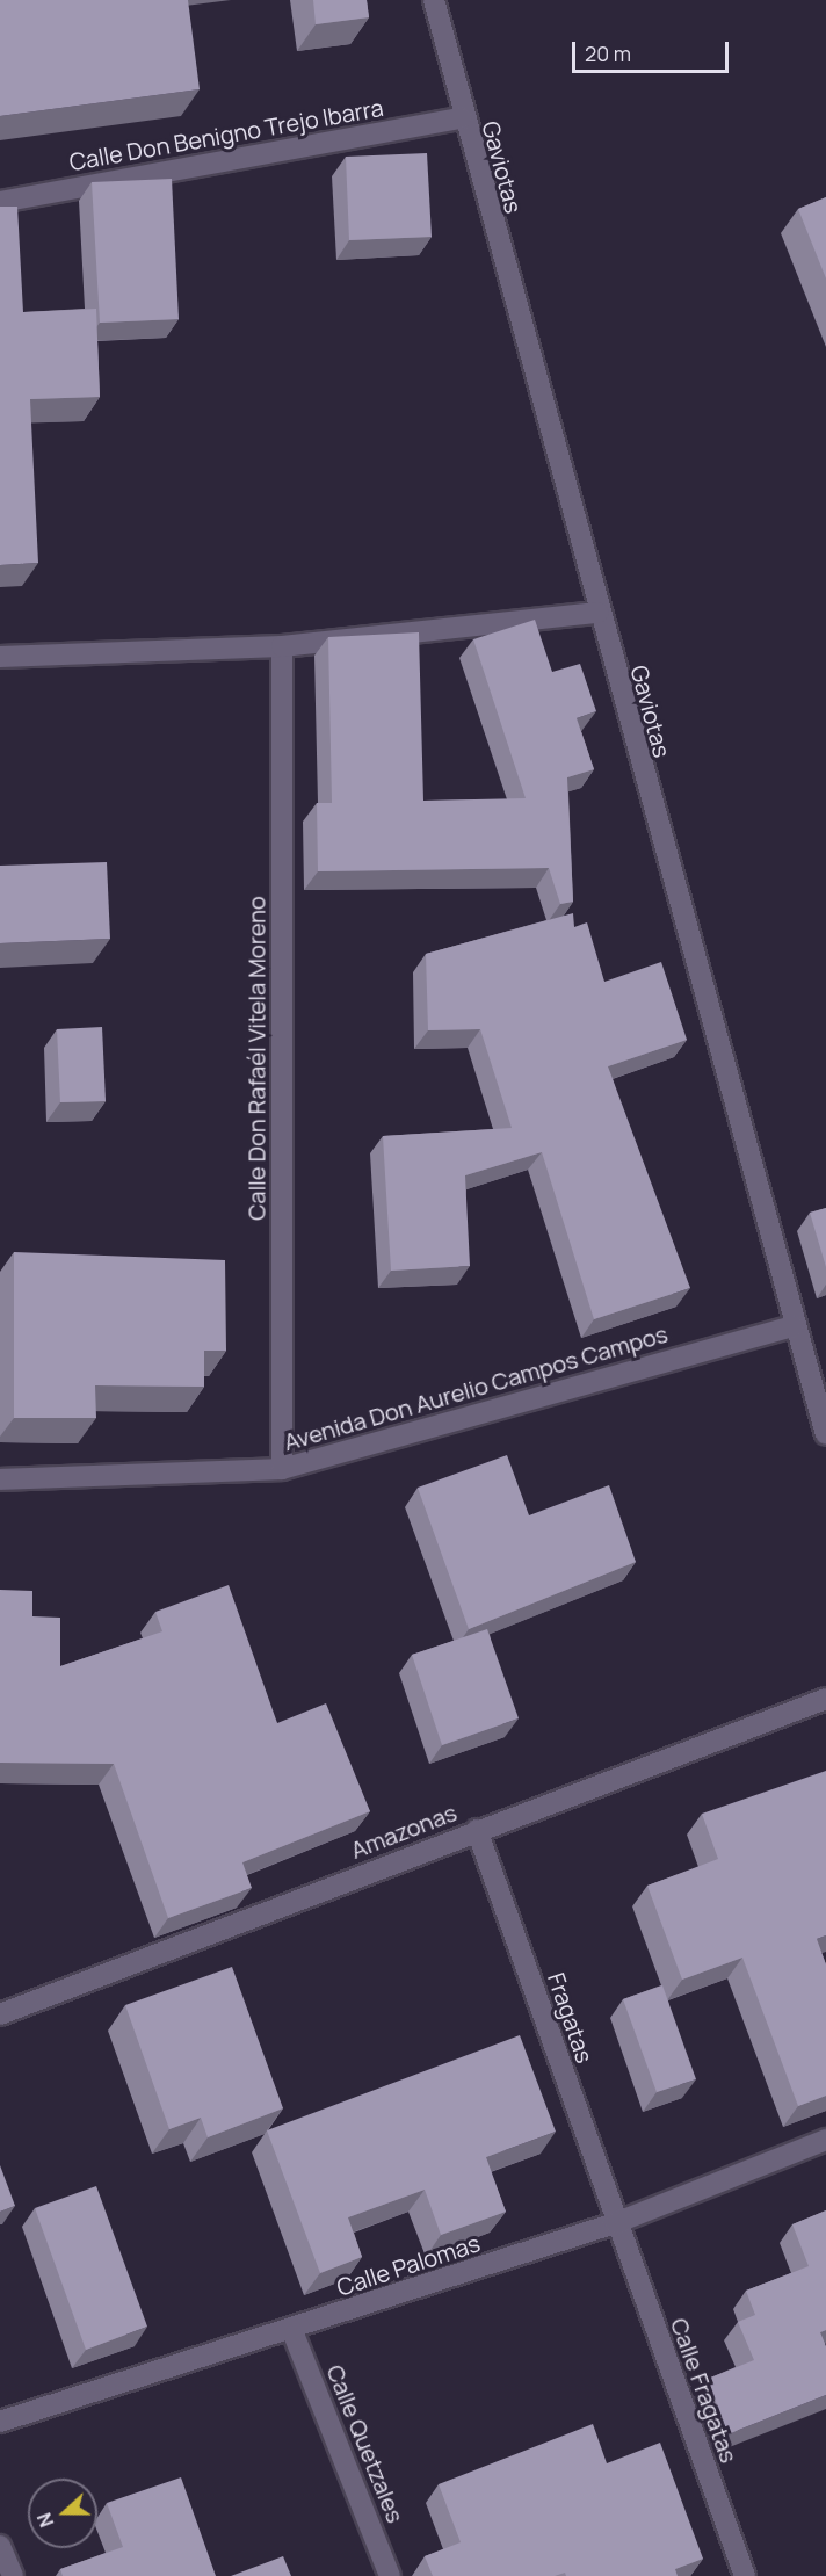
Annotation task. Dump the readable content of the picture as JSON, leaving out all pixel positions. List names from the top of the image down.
{
  "streets": {
    "street": [
      "Calle Don Benigno Trejo Ibarra",
      "Gaviotas",
      "Calle Don Rafaél Vitela Moreno",
      "Avenida Don Aurelio Campos Campos",
      "Amazonas",
      "Fragatas",
      "Calle Palomas",
      "Calle Fragatas",
      "Calle Quetzales"
    ]
  },
  "crossings": [
    ["Calle Don Benigno Trejo Ibarra", "Gaviotas"],
    ["Gaviotas", "Avenida Don Aurelio Campos Campos"],
    ["Calle Don Rafaél Vitela Moreno", "Avenida Don Aurelio Campos Campos"],
    ["Amazonas", "Fragatas"],
    ["Fragatas", "Calle Palomas"],
    ["Fragatas", "Calle Fragatas"],
    ["Calle Palomas", "Calle Fragatas"],
    ["Calle Palomas", "Calle Quetzales"]
  ],
  "scale_bar": "20 m",
  "north": "left"
}
